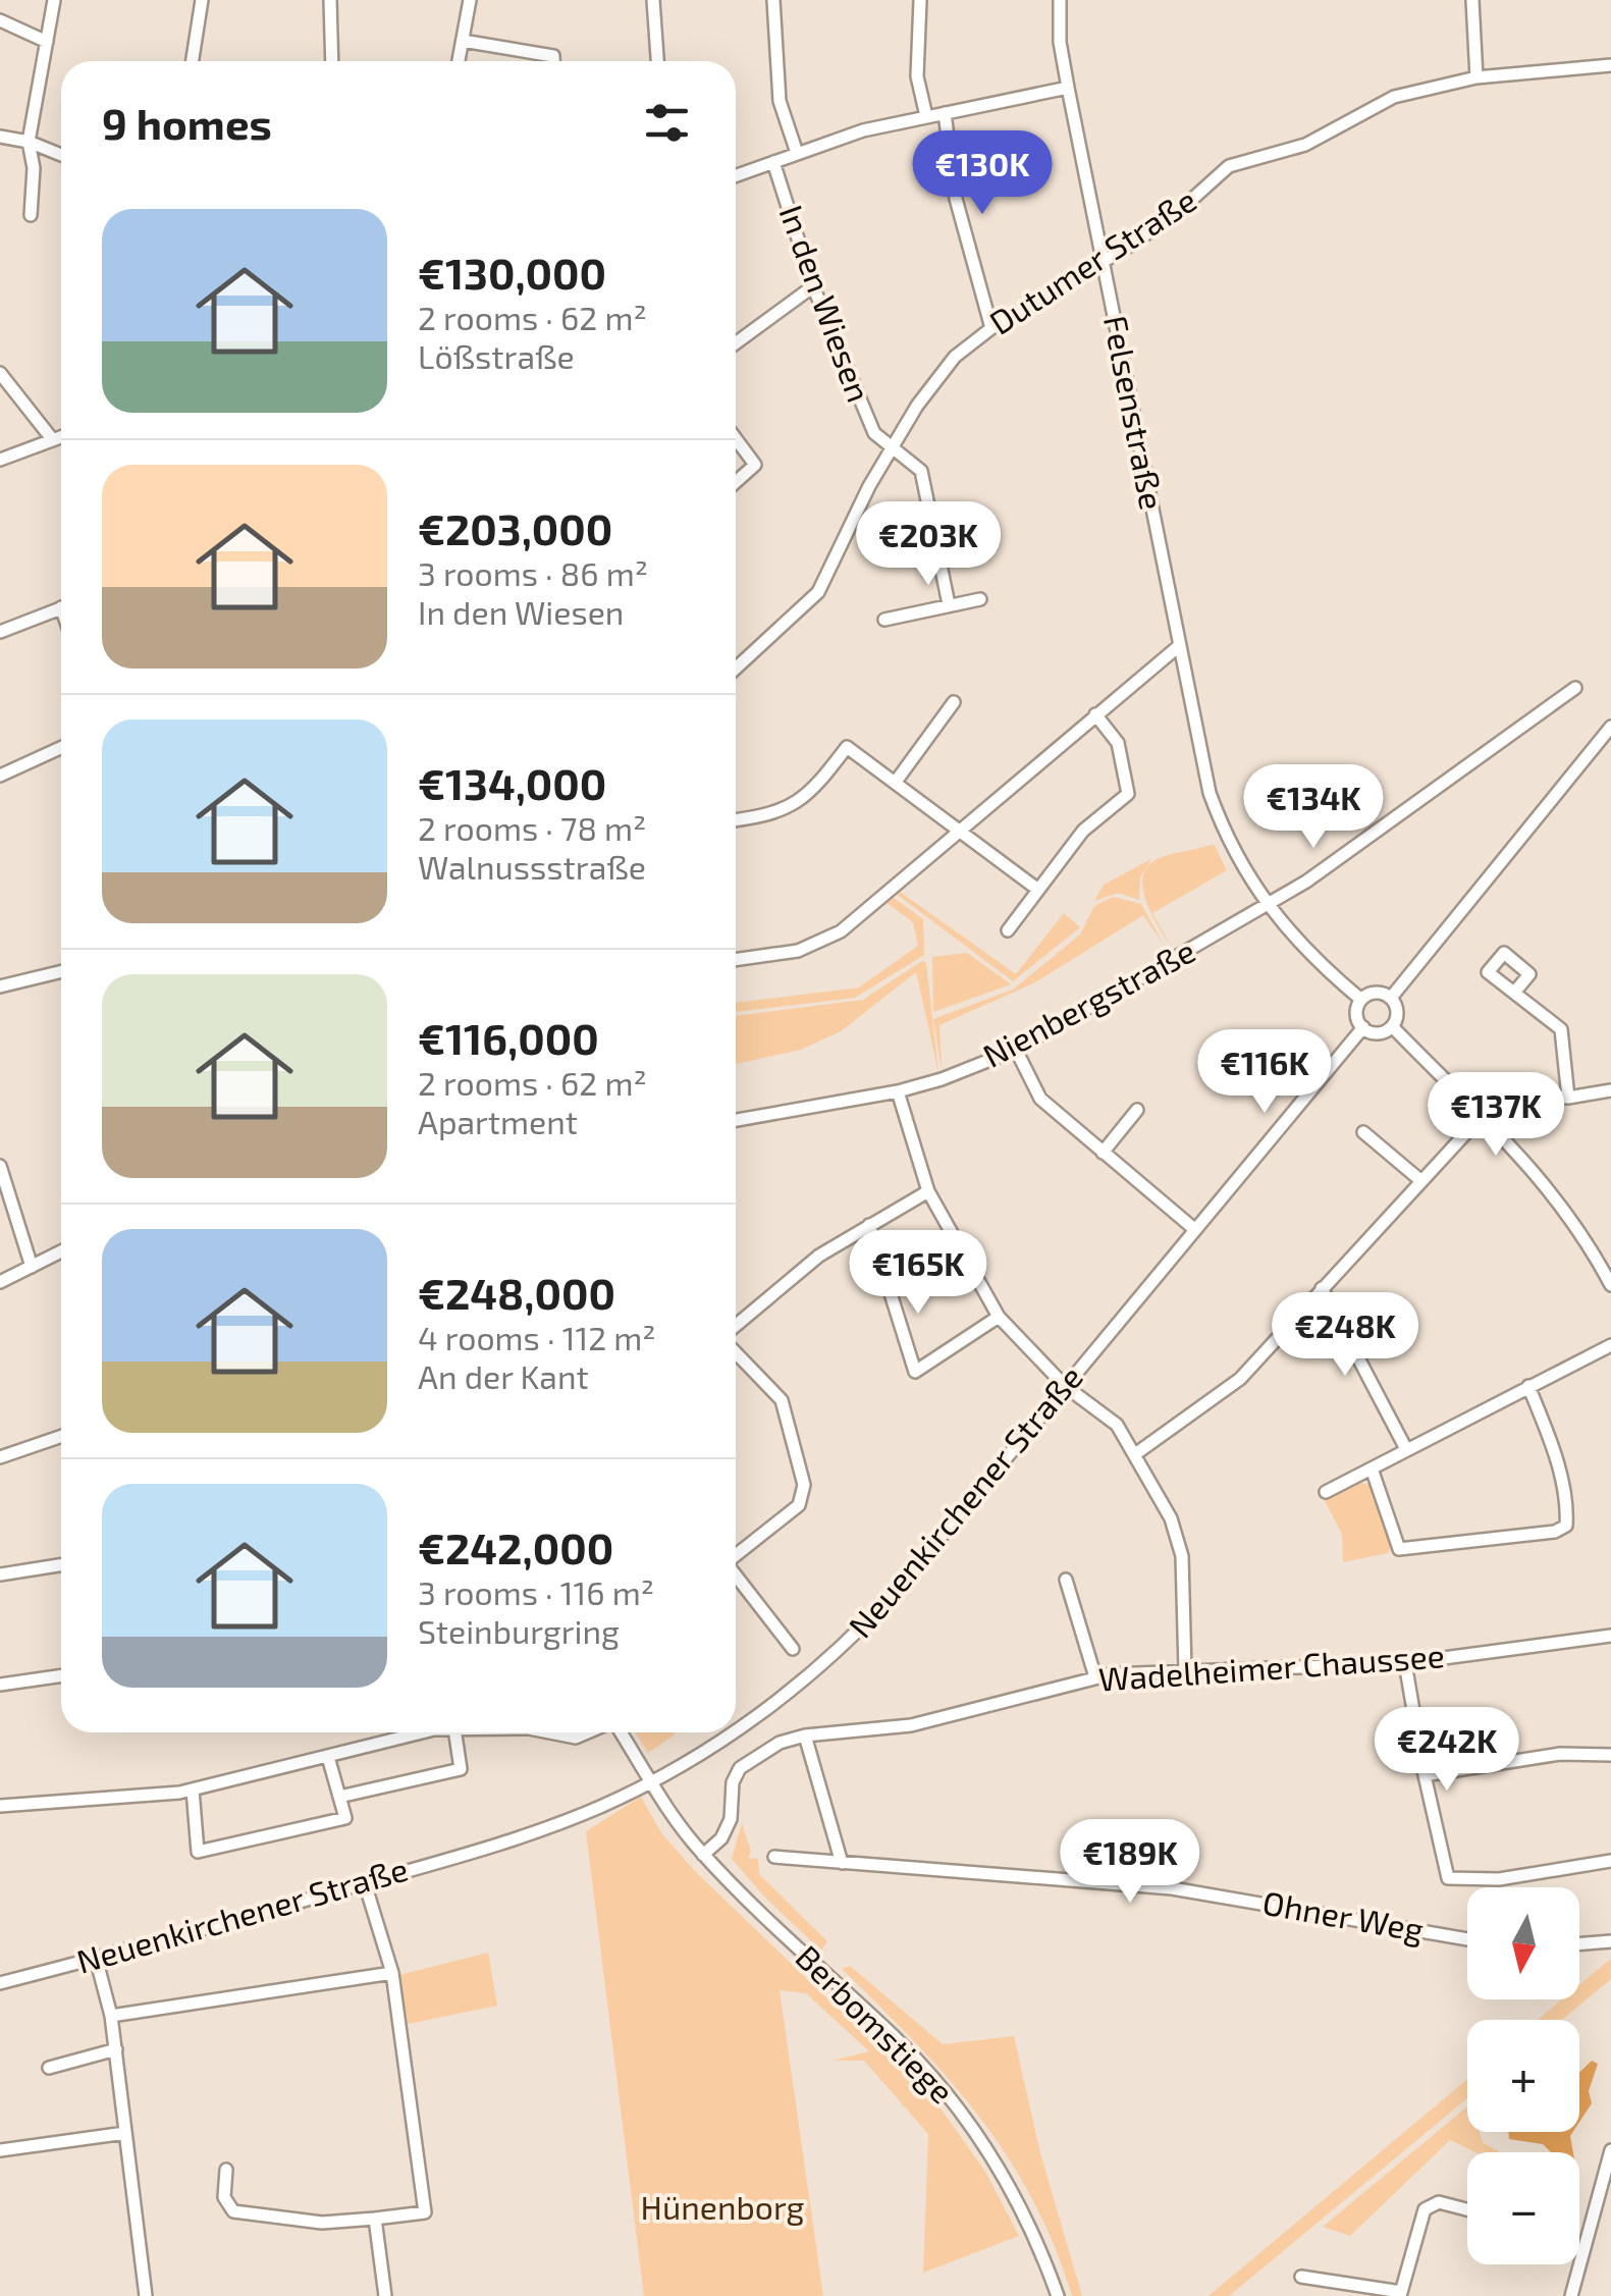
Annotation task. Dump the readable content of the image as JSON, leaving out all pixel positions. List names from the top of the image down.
{
  "streets": {
    "street": [
      "Dutumer Straße",
      "In den Wiesen",
      "Felsenstraße",
      "Nienbergstraße",
      "Neuenkirchener Straße",
      "Wadelheimer Chaussee",
      "Ohner Weg",
      "Berbomstiege"
    ]
  },
  "crossings": [
    ["Dutumer Straße", "In den Wiesen"],
    ["Dutumer Straße", "Felsenstraße"],
    ["Felsenstraße", "Nienbergstraße"],
    ["Felsenstraße", "Neuenkirchener Straße"],
    ["Neuenkirchener Straße", "Berbomstiege"],
    ["Wadelheimer Chaussee", "Berbomstiege"]
  ],
  "parks": ["Hünenborg"],
  "north": "bottom",
  "page": {
    "heading": "9 homes",
    "price": [
      "€130K",
      "€203K",
      "€134K",
      "€116K",
      "€137K",
      "€165K",
      "€248K",
      "€242K",
      "€189K"
    ],
    "list": [
      {
        "name": "€130,000",
        "note": "2 rooms · 62 m² · Lößstraße"
      },
      {
        "name": "€203,000",
        "note": "3 rooms · 86 m² · In den Wiesen"
      },
      {
        "name": "€134,000",
        "note": "2 rooms · 78 m² · Walnussstraße"
      },
      {
        "name": "€116,000",
        "note": "2 rooms · 62 m² · Apartment"
      },
      {
        "name": "€248,000",
        "note": "4 rooms · 112 m² · An der Kant"
      },
      {
        "name": "€242,000",
        "note": "3 rooms · 116 m² · Steinburgring"
      }
    ],
    "map_buttons": ["+", "−"]
  }
}
